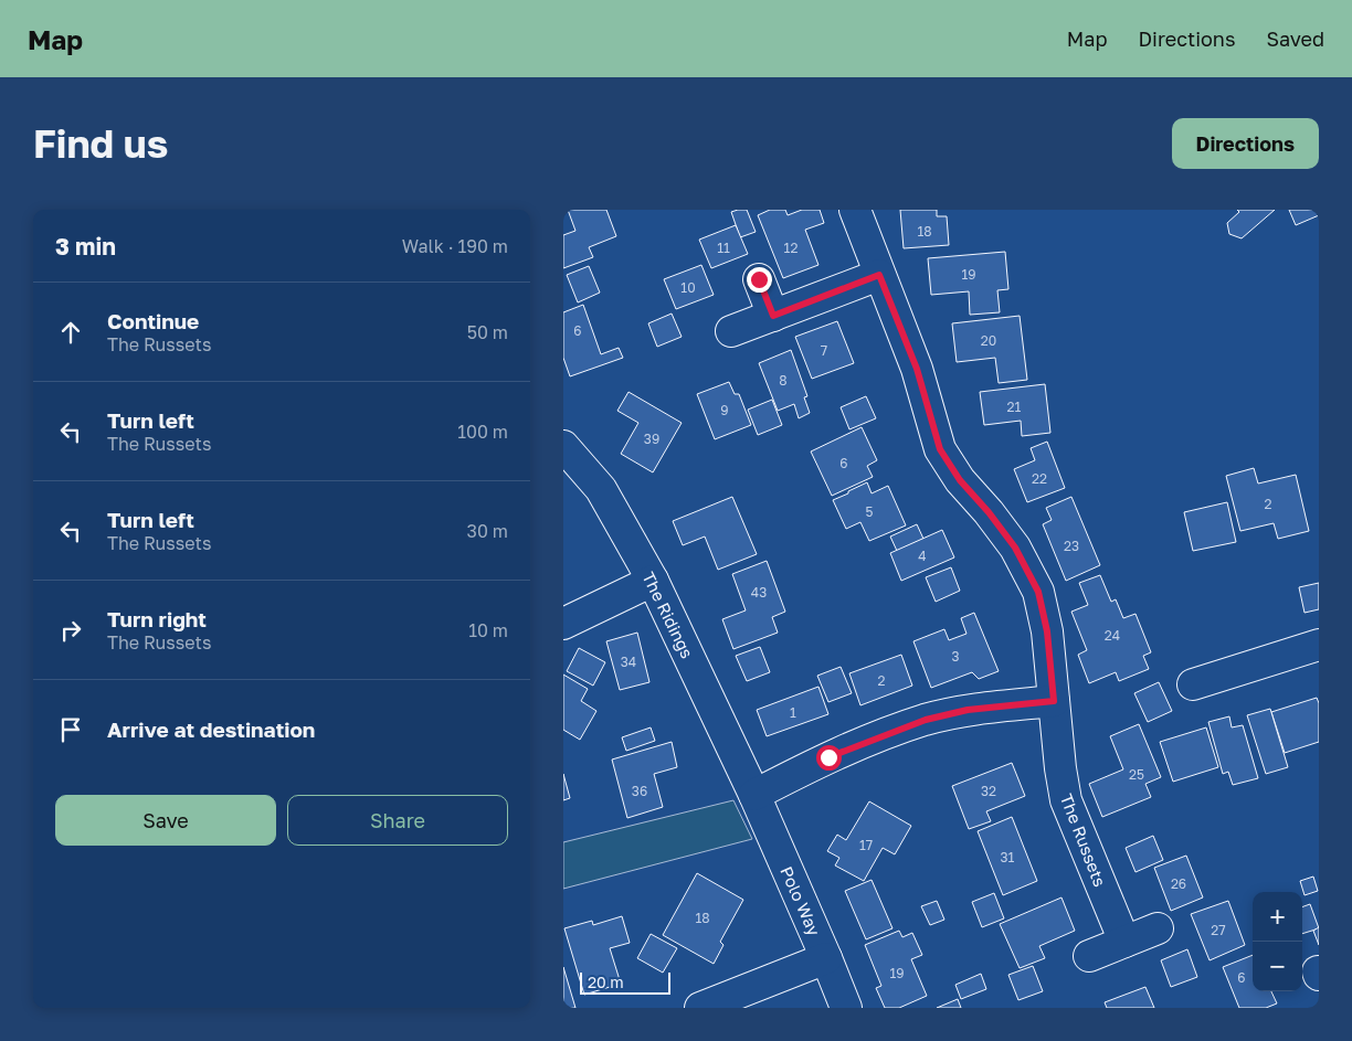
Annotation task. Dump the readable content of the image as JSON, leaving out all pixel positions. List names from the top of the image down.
{
  "streets": {
    "street": ["The Ridings", "The Russets", "Polo Way"]
  },
  "crossings": [
    ["The Ridings", "Polo Way"]
  ],
  "house_numbers": [
    "18",
    "11",
    "12",
    "19",
    "10",
    "6",
    "20",
    "7",
    "8",
    "21",
    "9",
    "39",
    "6",
    "22",
    "2",
    "5",
    "23",
    "4",
    "43",
    "24",
    "3",
    "34",
    "2",
    "1",
    "25",
    "36",
    "32",
    "17",
    "31",
    "26",
    "18",
    "27",
    "19",
    "6"
  ],
  "scale_bar": "20 m",
  "page": {
    "header": "Map",
    "nav": ["Map", "Directions", "Saved"],
    "buttons": [
      "Directions",
      ["Save", "Share"]
    ],
    "title": "Find us",
    "heading": ["3 min", "Walk · 190 m"],
    "list": [
      ["Continue", "The Russets", "50 m"],
      ["Turn left", "The Russets", "100 m"],
      ["Turn left", "The Russets", "30 m"],
      ["Turn right", "The Russets", "10 m"],
      "Arrive at destination"
    ],
    "map_buttons": ["+", "−"],
    "scale": "20 m"
  }
}
